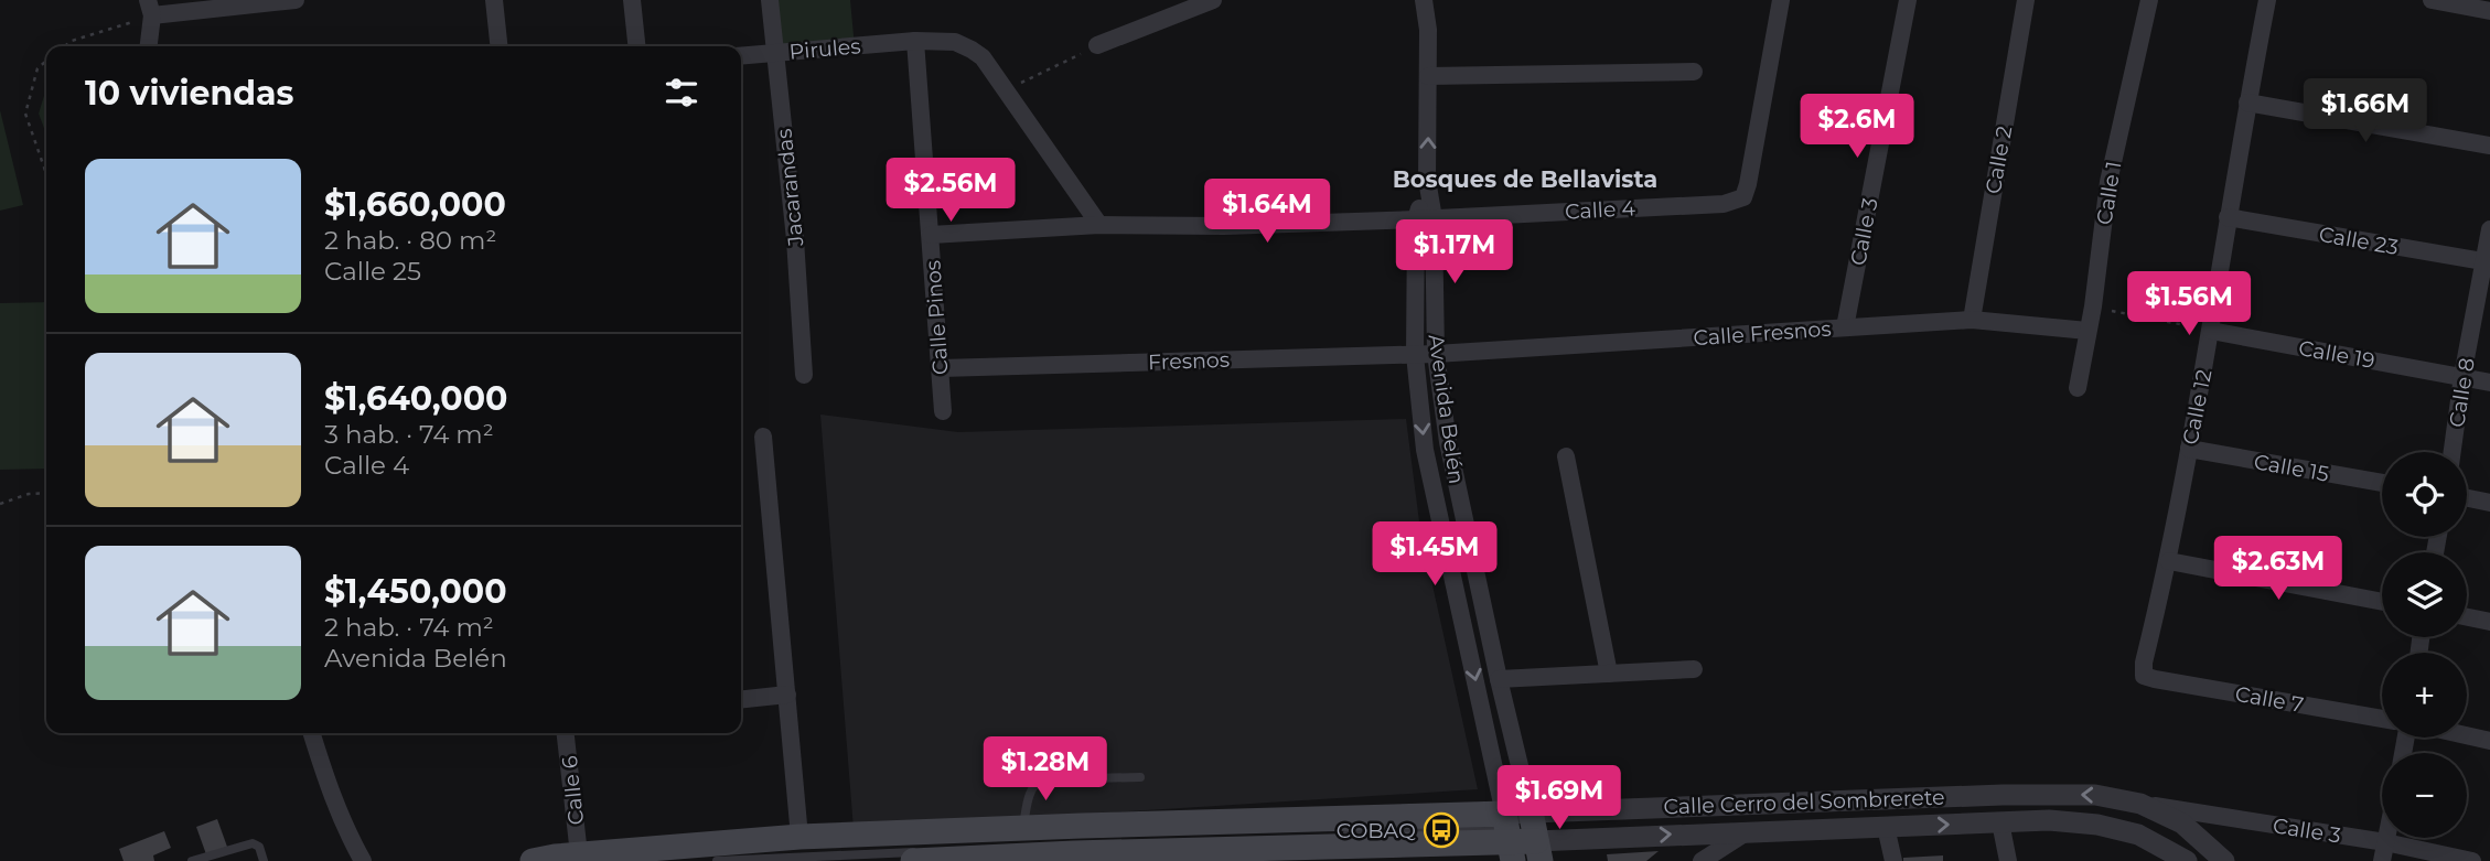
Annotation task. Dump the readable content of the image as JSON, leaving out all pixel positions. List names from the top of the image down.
{
  "streets": {
    "main road": ["Calle Cerro del Sombrerete"],
    "street": [
      "Pirules",
      "Calle 2",
      "Jacarandas",
      "Calle 1",
      "Calle 4",
      "Calle 3",
      "Calle 23",
      "Calle Pinos",
      "Calle Fresnos",
      "Calle 19",
      "Fresnos",
      "Calle 8",
      "Calle 12",
      "Avenida Belén",
      "Calle 15",
      "Calle 7",
      "Calle 6"
    ]
  },
  "crossings": [
    ["Pirules", "Jacarandas"],
    ["Pirules", "Calle 4"],
    ["Pirules", "Calle Pinos"],
    ["Calle 2", "Calle Fresnos"],
    ["Calle 1", "Calle Fresnos"],
    ["Calle 4", "Calle Pinos"],
    ["Calle 4", "Avenida Belén"],
    ["Calle 3", "Calle Fresnos"],
    ["Calle 3", "Calle Cerro del Sombrerete"],
    ["Calle 23", "Calle 8"],
    ["Calle 23", "Calle 12"],
    ["Calle Pinos", "Fresnos"],
    ["Calle Fresnos", "Fresnos"],
    ["Calle Fresnos", "Avenida Belén"],
    ["Calle 19", "Calle 8"],
    ["Calle 19", "Calle 12"],
    ["Fresnos", "Avenida Belén"],
    ["Calle 12", "Calle 15"],
    ["Calle 12", "Calle 7"],
    ["Avenida Belén", "Calle Cerro del Sombrerete"],
    ["Calle 6", "Calle Cerro del Sombrerete"]
  ],
  "districts": ["Bosques de Bellavista"],
  "places": {
    "bus stop": ["COBAQ"]
  },
  "page": {
    "heading": "10 viviendas",
    "price": [
      "$1.66M",
      "$2.6M",
      "$2.56M",
      "$1.64M",
      "$1.17M",
      "$1.56M",
      "$1.45M",
      "$2.63M",
      "$1.28M",
      "$1.69M"
    ],
    "list": [
      {
        "name": "$1,660,000",
        "note": "2 hab. · 80 m² · Calle 25"
      },
      {
        "name": "$1,640,000",
        "note": "3 hab. · 74 m² · Calle 4"
      },
      {
        "name": "$1,450,000",
        "note": "2 hab. · 74 m² · Avenida Belén"
      }
    ],
    "map_buttons": ["+", "−"]
  }
}
